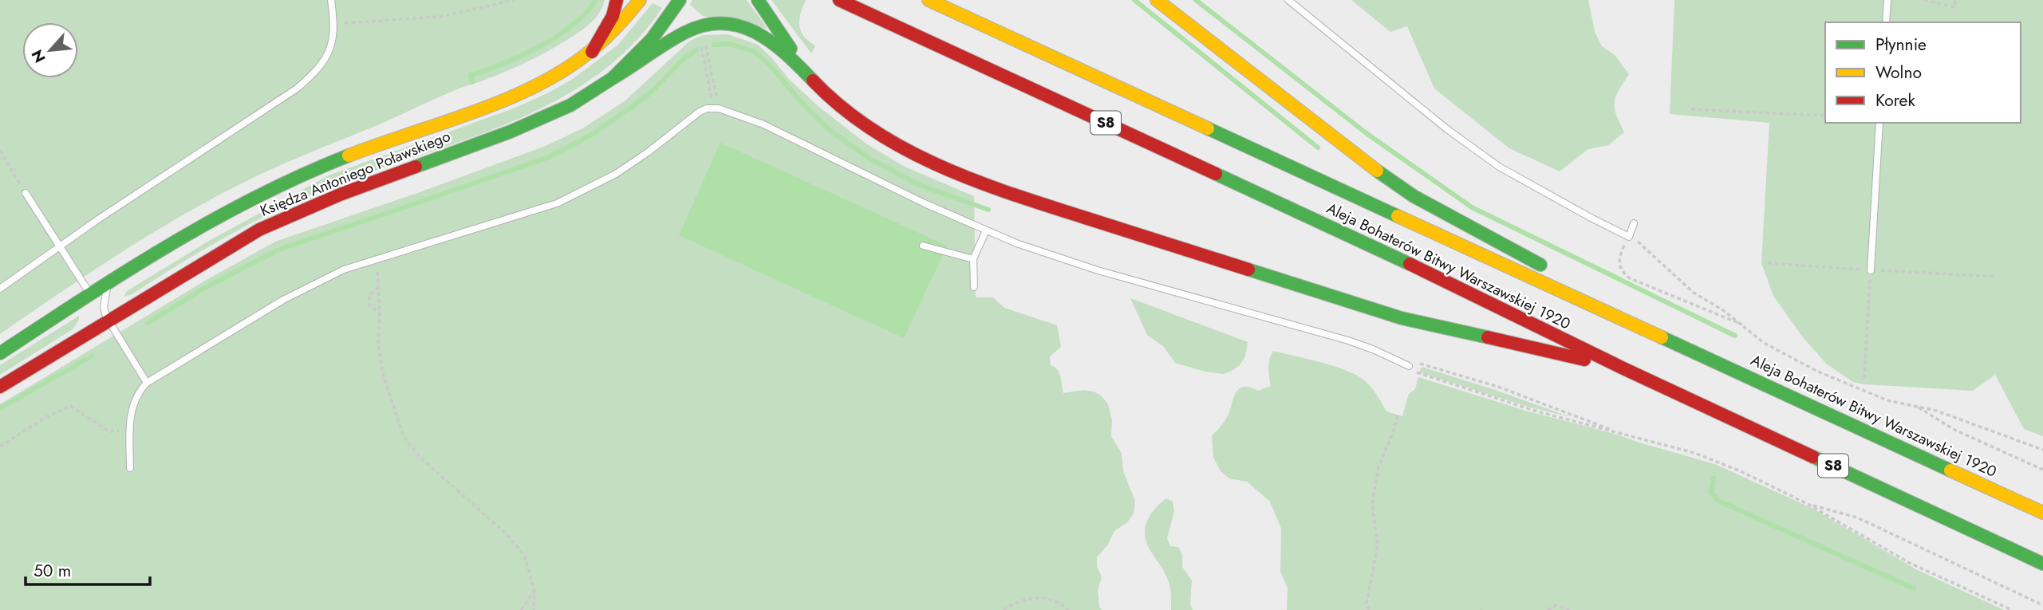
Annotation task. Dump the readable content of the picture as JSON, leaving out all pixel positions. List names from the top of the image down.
{
  "streets": {
    "main road": ["S8", "Księdza Antoniego Poławskiego", "Aleja Bohaterów Bitwy Warszawskiej 1920"]
  },
  "legend": ["Płynnie", "Wolno", "Korek"],
  "scale_bar": "50 m",
  "north": "bottom left"
}
